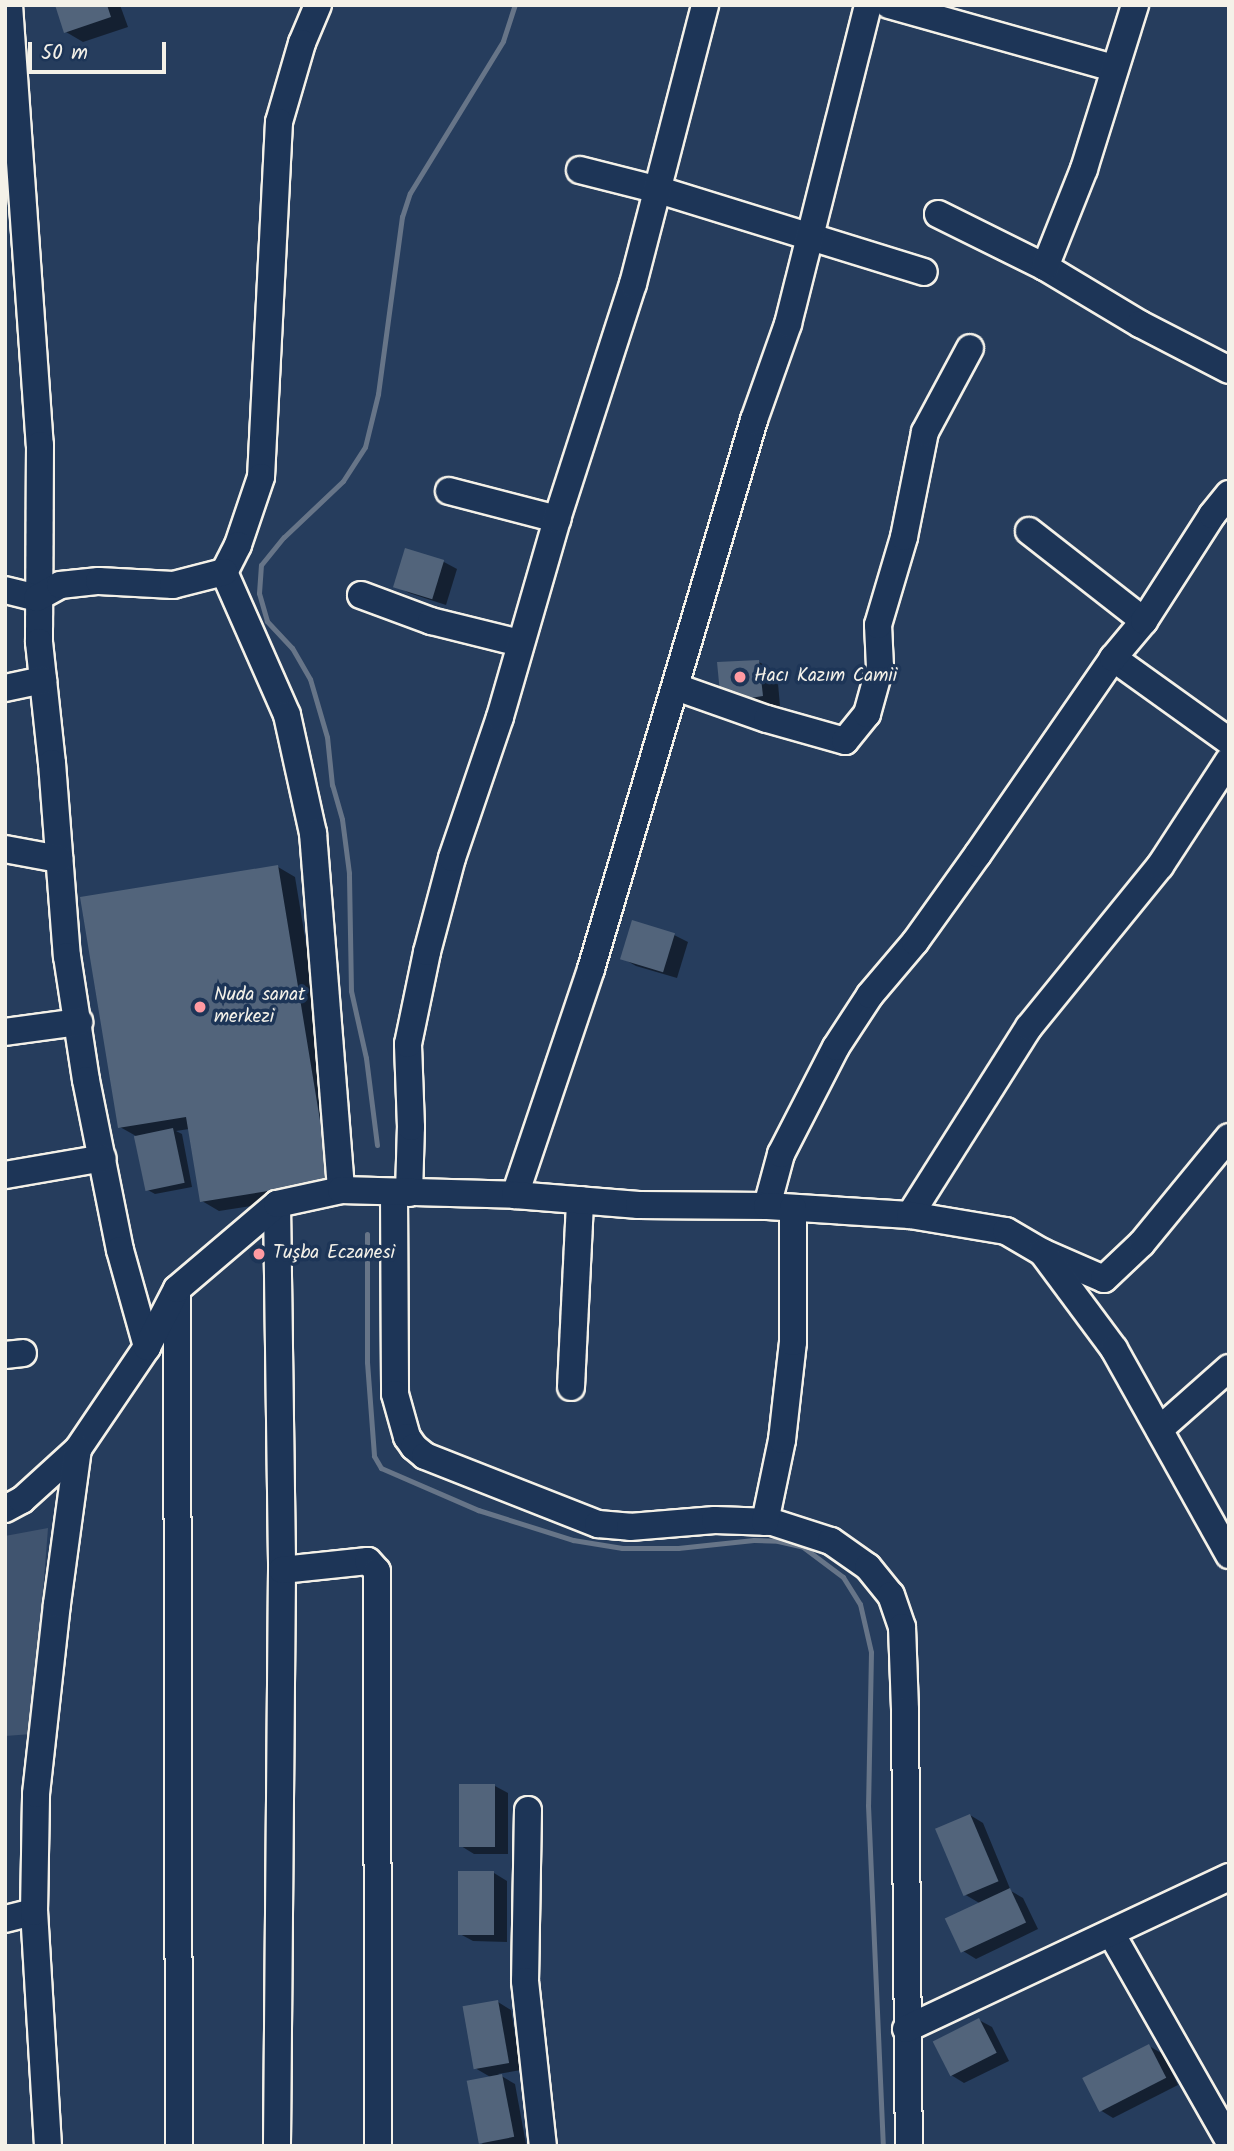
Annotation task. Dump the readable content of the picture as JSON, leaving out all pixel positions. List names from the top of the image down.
{
  "places": ["Hacı Kazım Camii", "Nuda sanat merkezi", "Tuşba Eczanesi"],
  "scale_bar": "50 m"
}
